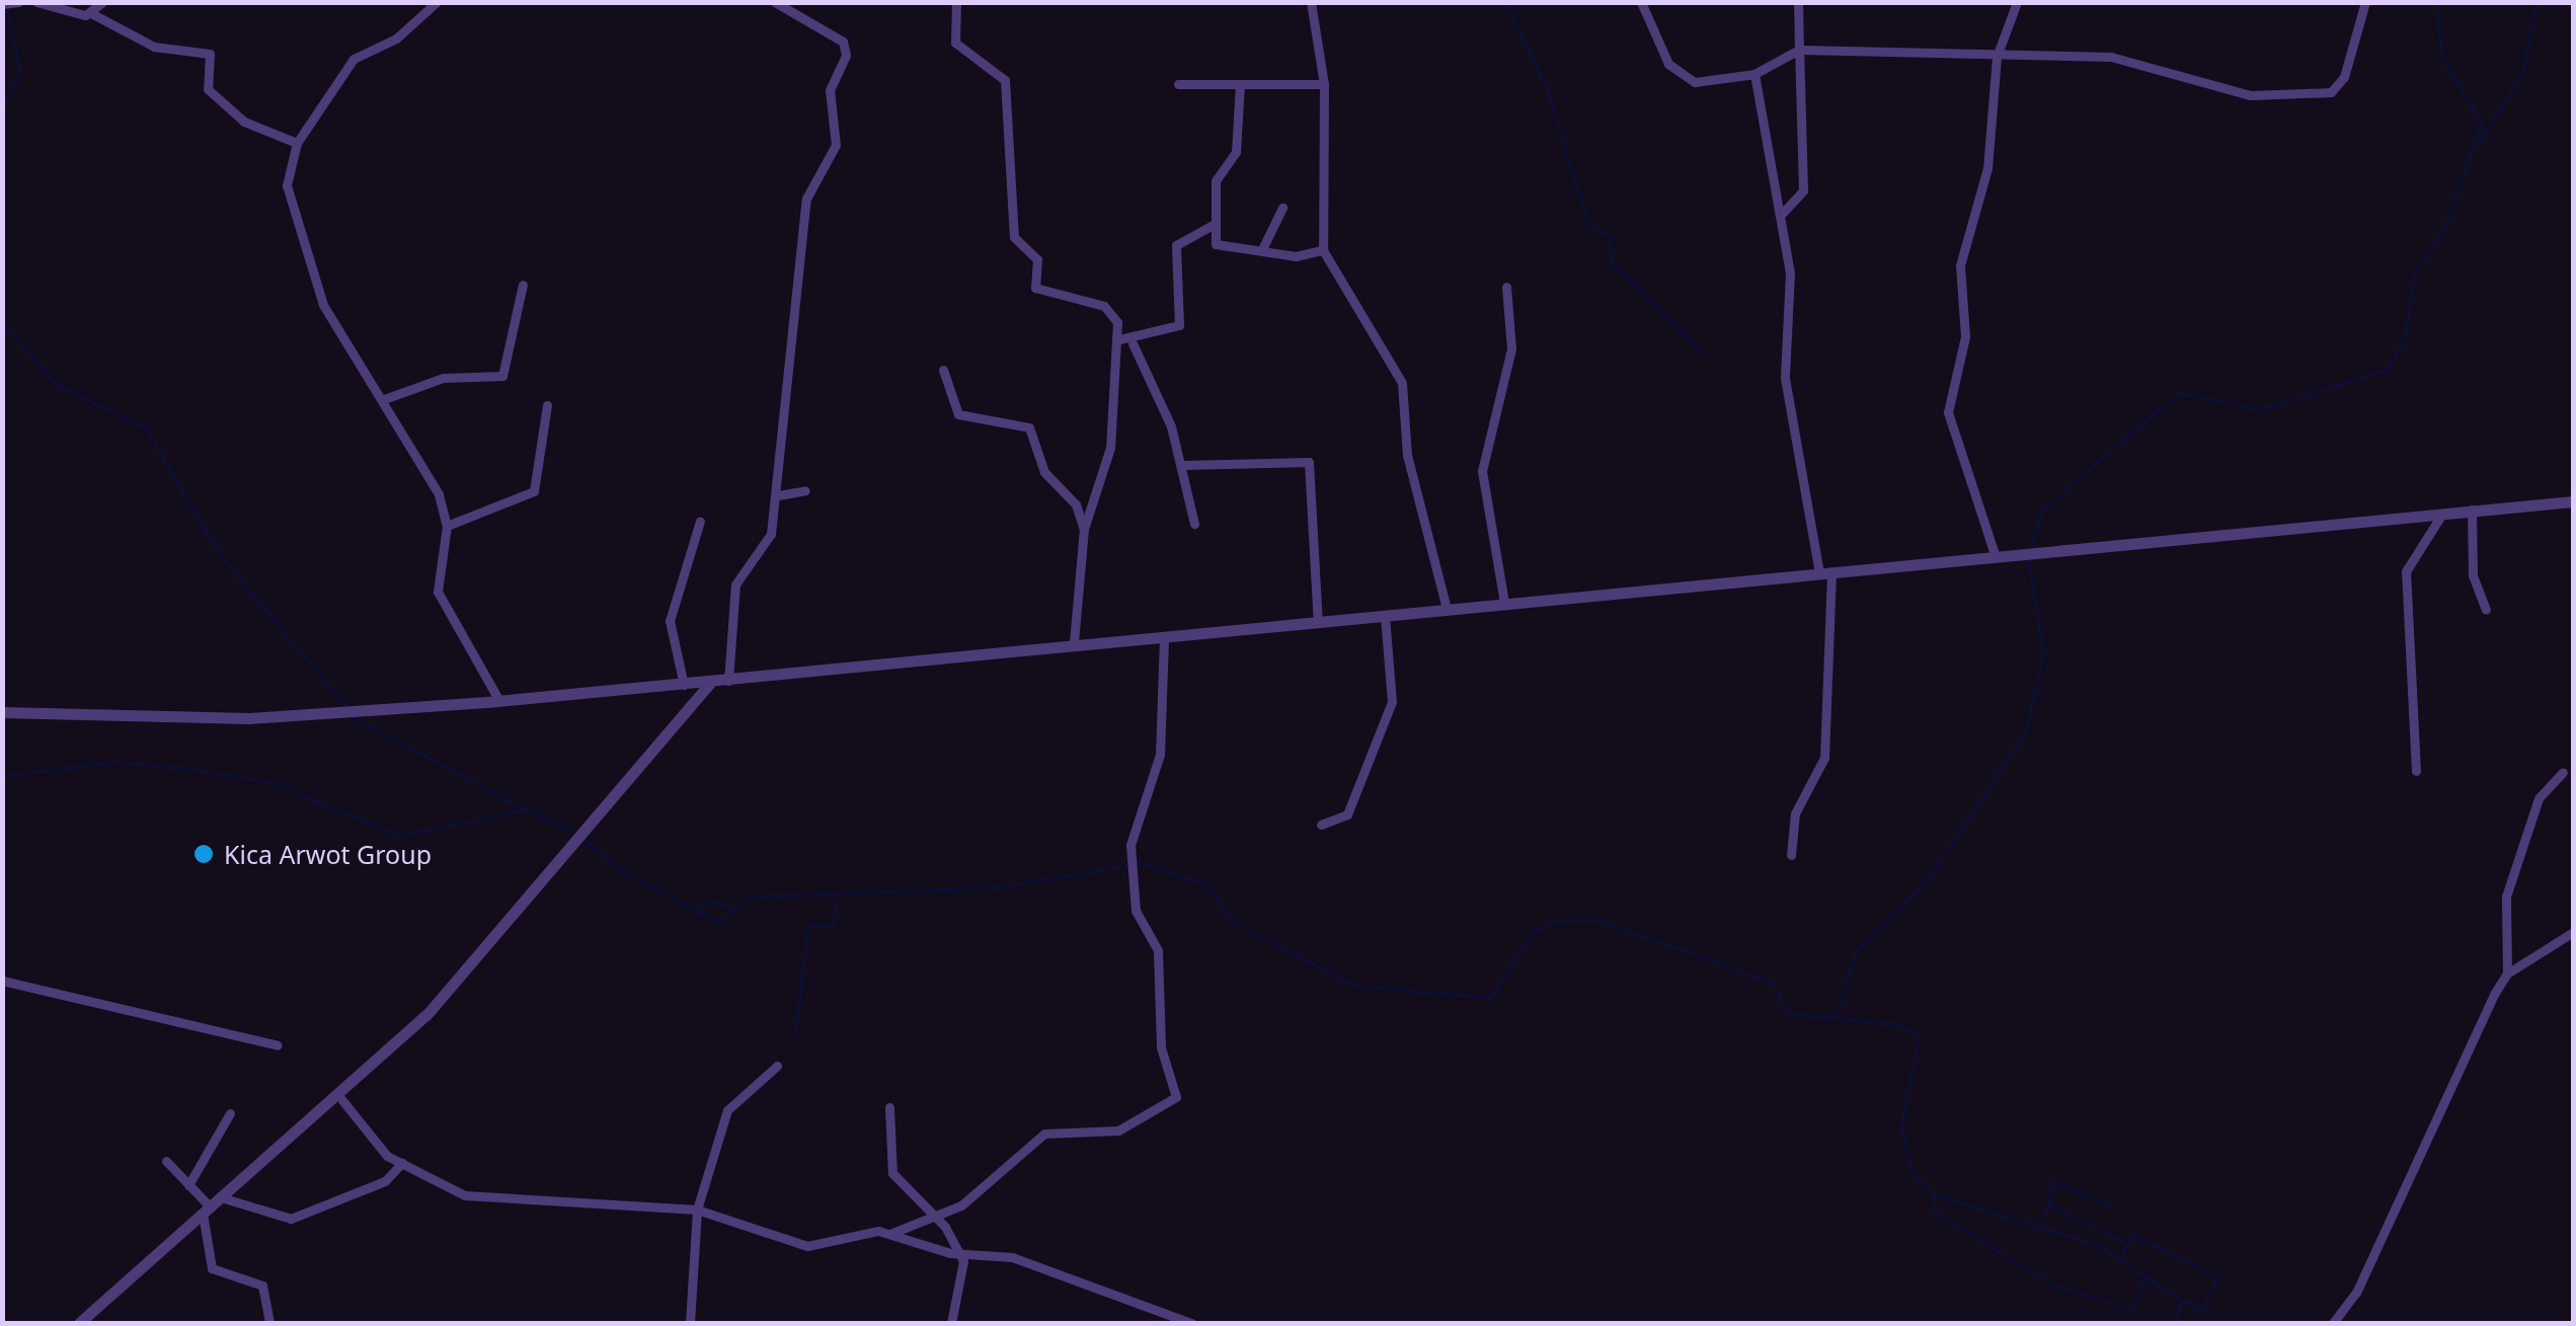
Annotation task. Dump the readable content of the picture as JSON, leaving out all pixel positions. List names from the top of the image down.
{
  "places": ["Kica Arwot Group"]
}
